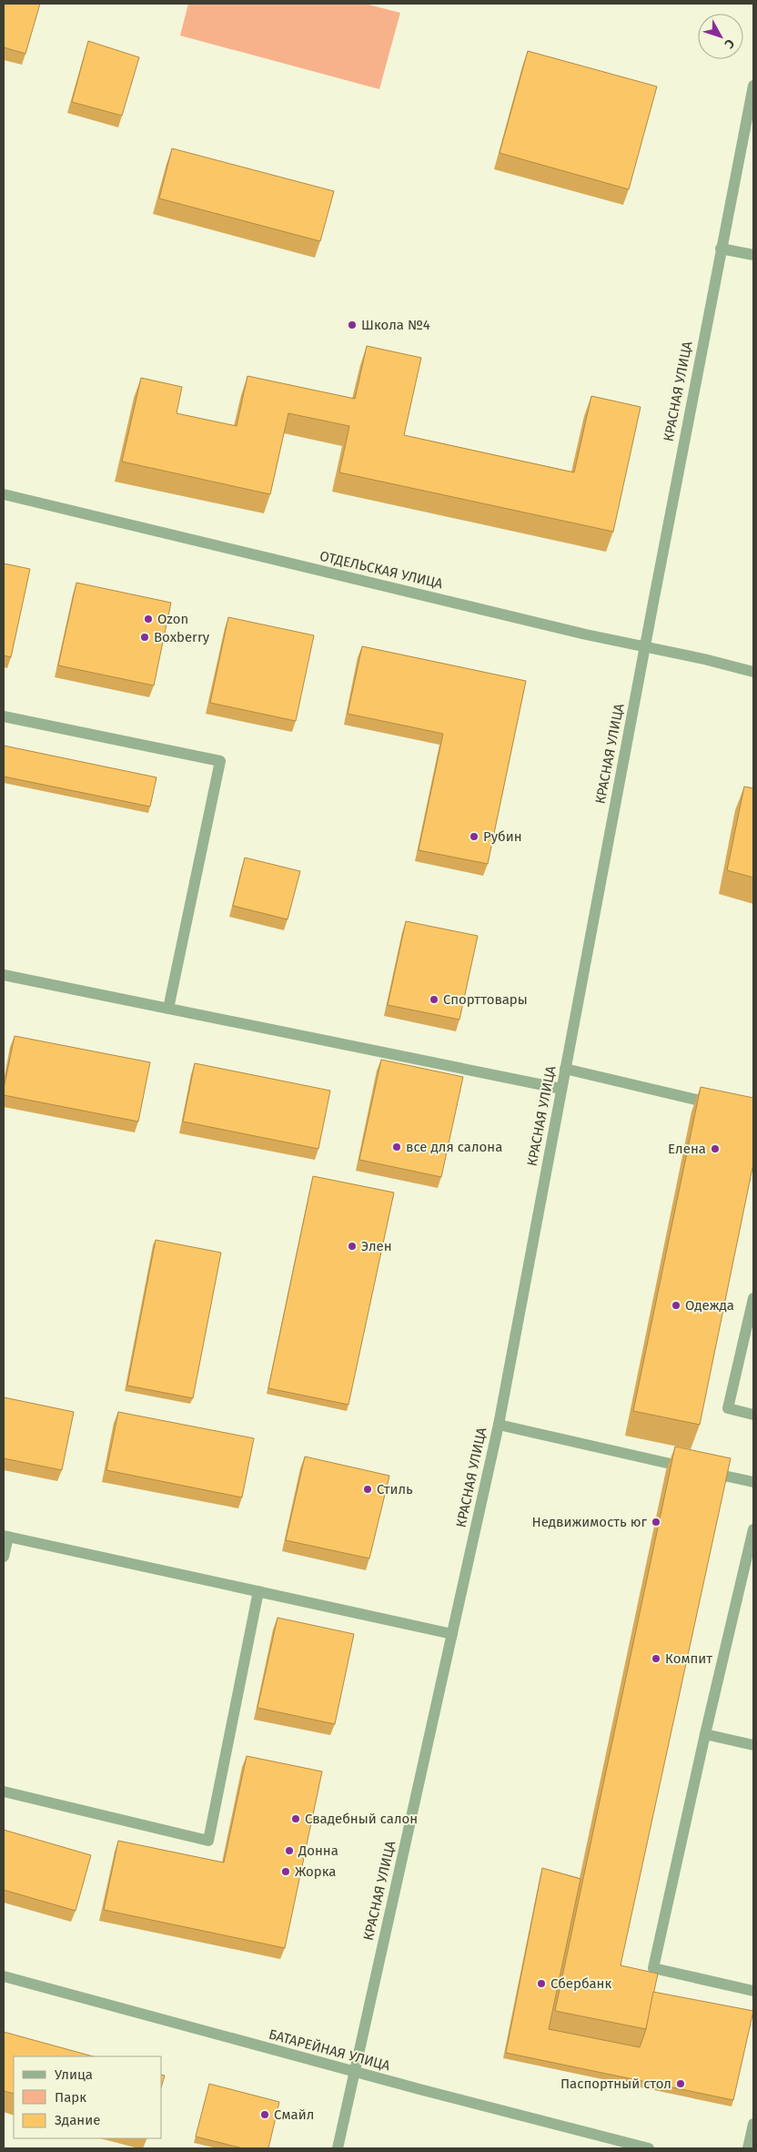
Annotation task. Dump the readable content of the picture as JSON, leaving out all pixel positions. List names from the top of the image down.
{
  "streets": {
    "street": ["КРАСНАЯ УЛИЦА", "ОТДЕЛЬСКАЯ УЛИЦА", "БАТАРЕЙНАЯ УЛИЦА"]
  },
  "crossings": [
    ["КРАСНАЯ УЛИЦА", "ОТДЕЛЬСКАЯ УЛИЦА"],
    ["КРАСНАЯ УЛИЦА", "БАТАРЕЙНАЯ УЛИЦА"]
  ],
  "places": [
    "Школа №4",
    "Ozon",
    "Boxberry",
    "Рубин",
    "Спорттовары",
    "все для салона",
    "Елена",
    "Элен",
    "Одежда",
    "Стиль",
    "Недвижимость юг",
    "Компит",
    "Свадебный салон",
    "Донна",
    "Жорка",
    "Сбербанк",
    "Паспортный стол",
    "Смайл"
  ],
  "legend": ["Улица", "Парк", "Здание"],
  "north": "bottom right"
}
